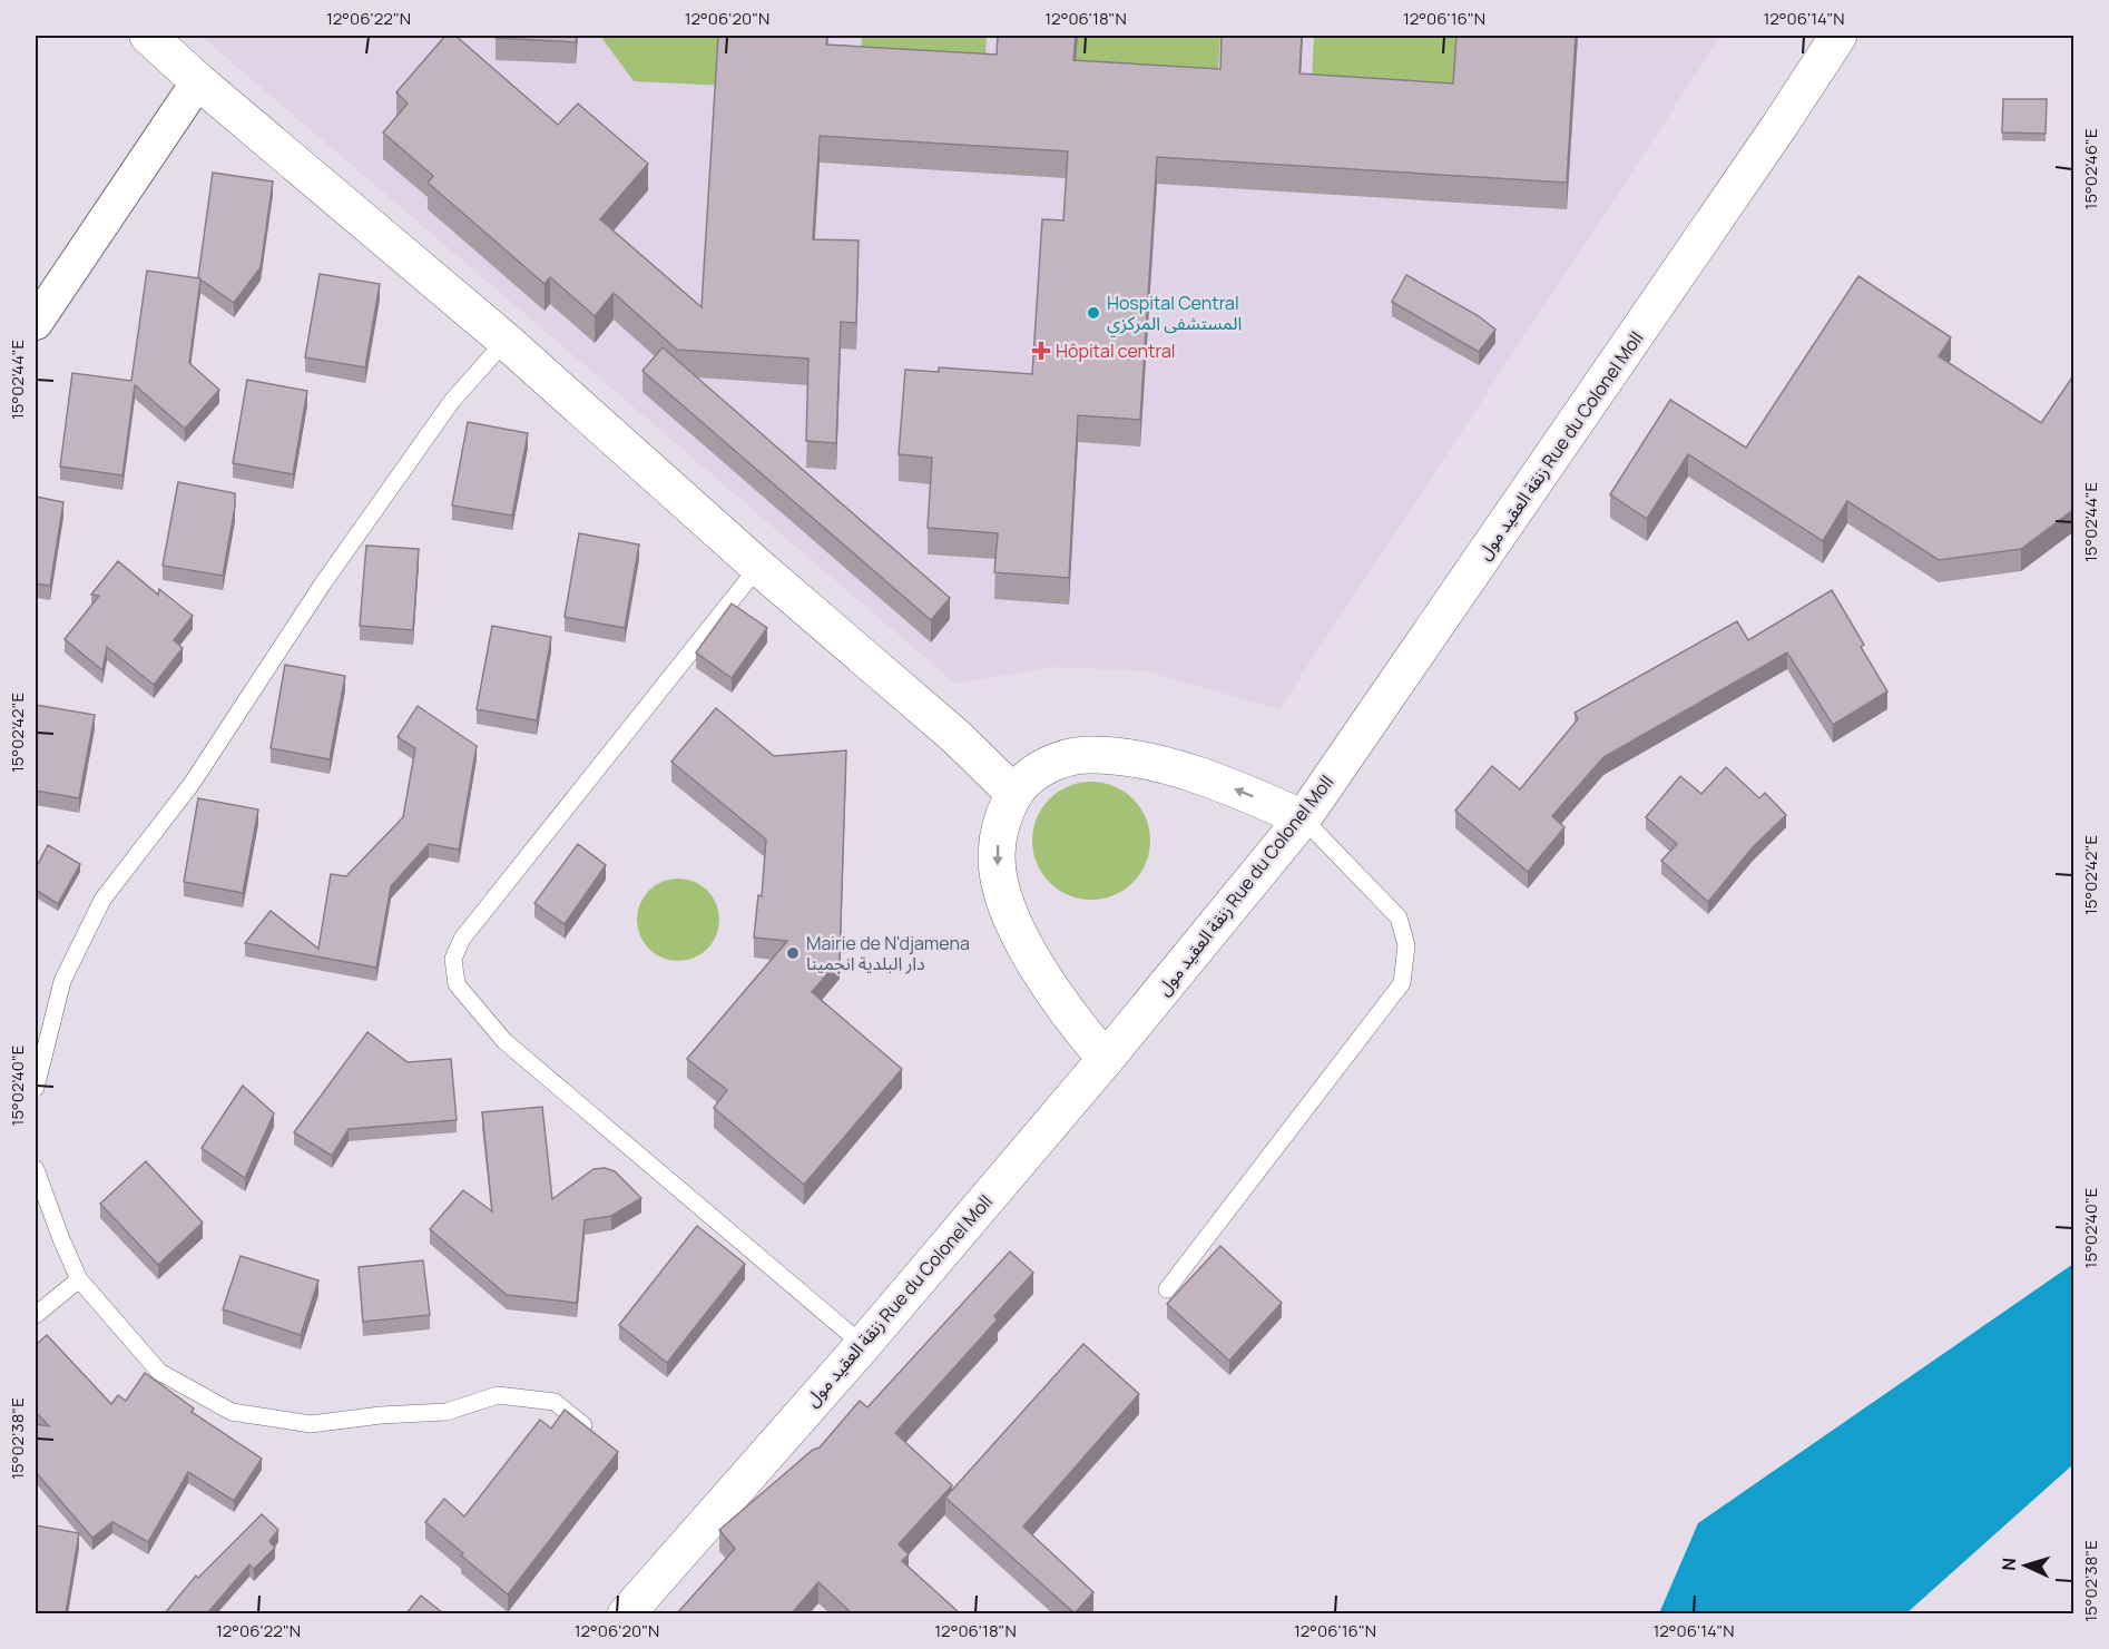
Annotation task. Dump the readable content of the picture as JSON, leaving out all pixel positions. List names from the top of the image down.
{
  "streets": {
    "main road": ["زنقة العقيد مول Rue du Colonel Moll"]
  },
  "places": {
    "other": ["Hospital Central المستشفى المركزي", "Mairie de N'djamena دار البلدية انجمينا"],
    "health": ["Hôpital central"]
  },
  "north": "left",
  "coordinates": [
    "12°06'22\"N",
    "12°06'20\"N",
    "12°06'18\"N",
    "12°06'16\"N",
    "12°06'14\"N",
    "15°02'46\"E",
    "15°02'44\"E",
    "15°02'42\"E",
    "15°02'40\"E",
    "15°02'38\"E"
  ]
}
